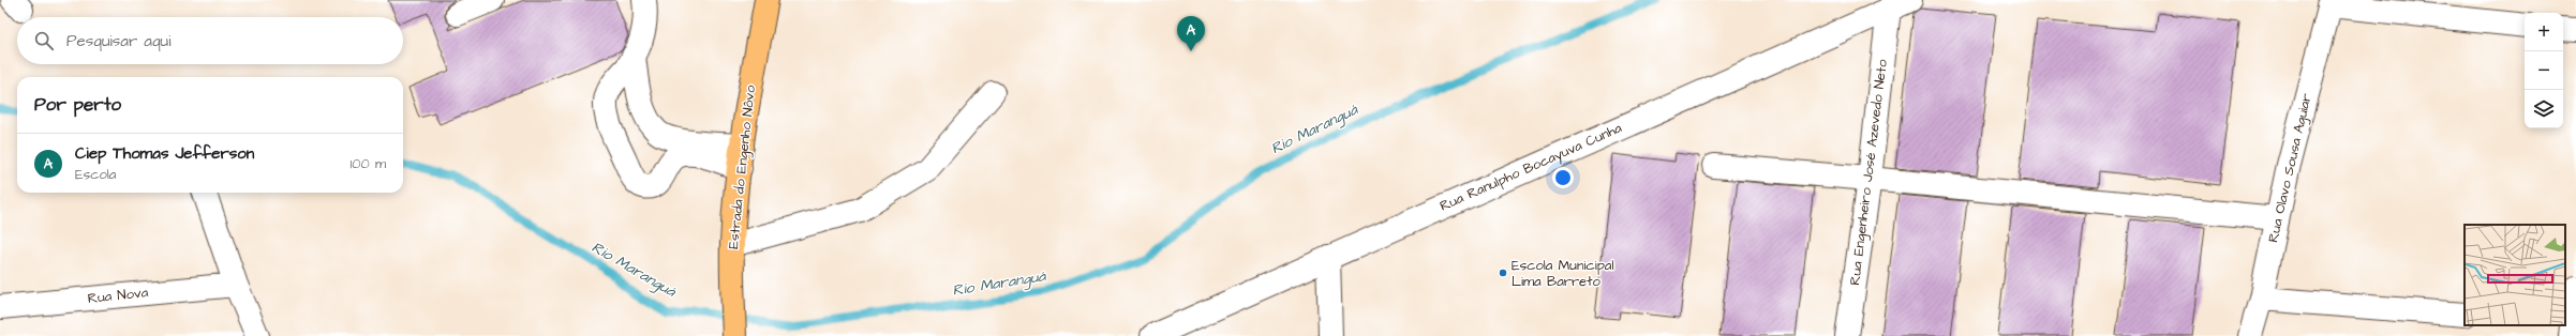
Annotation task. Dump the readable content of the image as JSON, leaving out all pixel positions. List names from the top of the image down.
{
  "streets": {
    "main road": ["Estrada do Engenho Nôvo"],
    "street": [
      "Rua Ranulpho Bocayuva Cunha",
      "Rua Olavo Sousa Aguiar",
      "Rua Engenheiro José Azevedo Neto",
      "Rua Nova"
    ]
  },
  "crossings": [
    ["Rua Ranulpho Bocayuva Cunha", "Rua Engenheiro José Azevedo Neto"]
  ],
  "water": ["Rio Maranguá"],
  "places": ["Escola Municipal Lima Barreto"],
  "page": {
    "map_buttons": ["+", "−"],
    "pins": "A",
    "search": "Pesquisar aqui",
    "heading": "Por perto",
    "list": [
      {
        "mark": "A",
        "name": "Ciep Thomas Jefferson",
        "note": "Escola",
        "value": "100 m"
      }
    ]
  }
}
